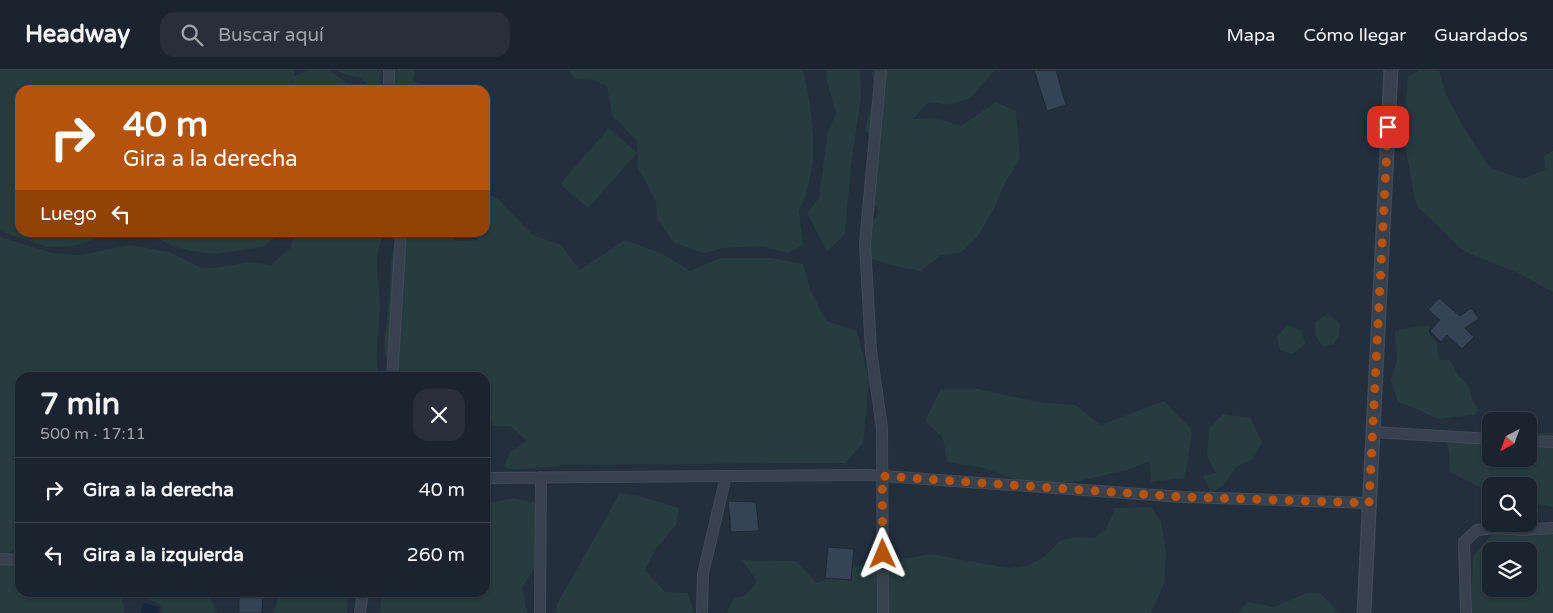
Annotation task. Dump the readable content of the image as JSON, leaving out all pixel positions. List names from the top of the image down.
{
  "north": "bottom left",
  "page": {
    "header": "Headway",
    "search": "Buscar aquí",
    "nav": ["Mapa", "Cómo llegar", "Guardados"],
    "turn": ["40 m", "Gira a la derecha"],
    "then": "Luego",
    "heading": ["7 min", "500 m · 17:11"],
    "list": [
      {
        "name": "Gira a la derecha",
        "value": "40 m"
      },
      {
        "name": "Gira a la izquierda",
        "value": "260 m"
      }
    ]
  }
}
